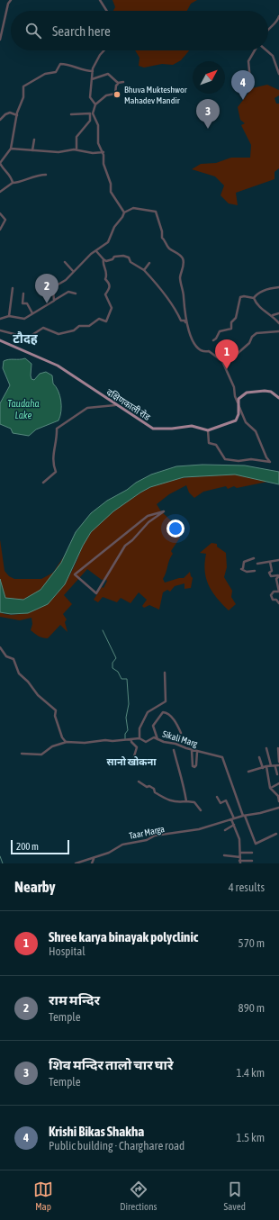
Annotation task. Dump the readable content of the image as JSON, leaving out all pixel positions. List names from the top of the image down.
{
  "streets": {
    "main road": ["दक्षिणकाली रोड"],
    "street": ["Sikali Marg", "Taar Marga"]
  },
  "crossings": [
    ["Sikali Marg", "Taar Marga"]
  ],
  "districts": ["टौदह", "सानो खोकना"],
  "water": ["Taudaha Lake"],
  "places": ["Bhuva Mukteshwor Mahadev Mandir"],
  "scale_bar": "200 m",
  "north": "top right",
  "page": {
    "search": "Search here",
    "pins": [
      "4",
      "3",
      "2",
      "1"
    ],
    "scale": "200 m",
    "heading": ["Nearby", "4 results"],
    "list": [
      {
        "mark": "1",
        "name": "Shree karya binayak polyclinic",
        "note": "Hospital",
        "value": "570 m"
      },
      {
        "mark": "2",
        "name": "राम मन्दिर",
        "note": "Temple",
        "value": "890 m"
      },
      {
        "mark": "3",
        "name": "शिव मन्दिर तालो चार घारे",
        "note": "Temple",
        "value": "1.4 km"
      },
      {
        "mark": "4",
        "name": "Krishi Bikas Shakha",
        "note": "Public building · Charghare road",
        "value": "1.5 km"
      }
    ],
    "nav": ["Map", "Directions", "Saved"]
  }
}
